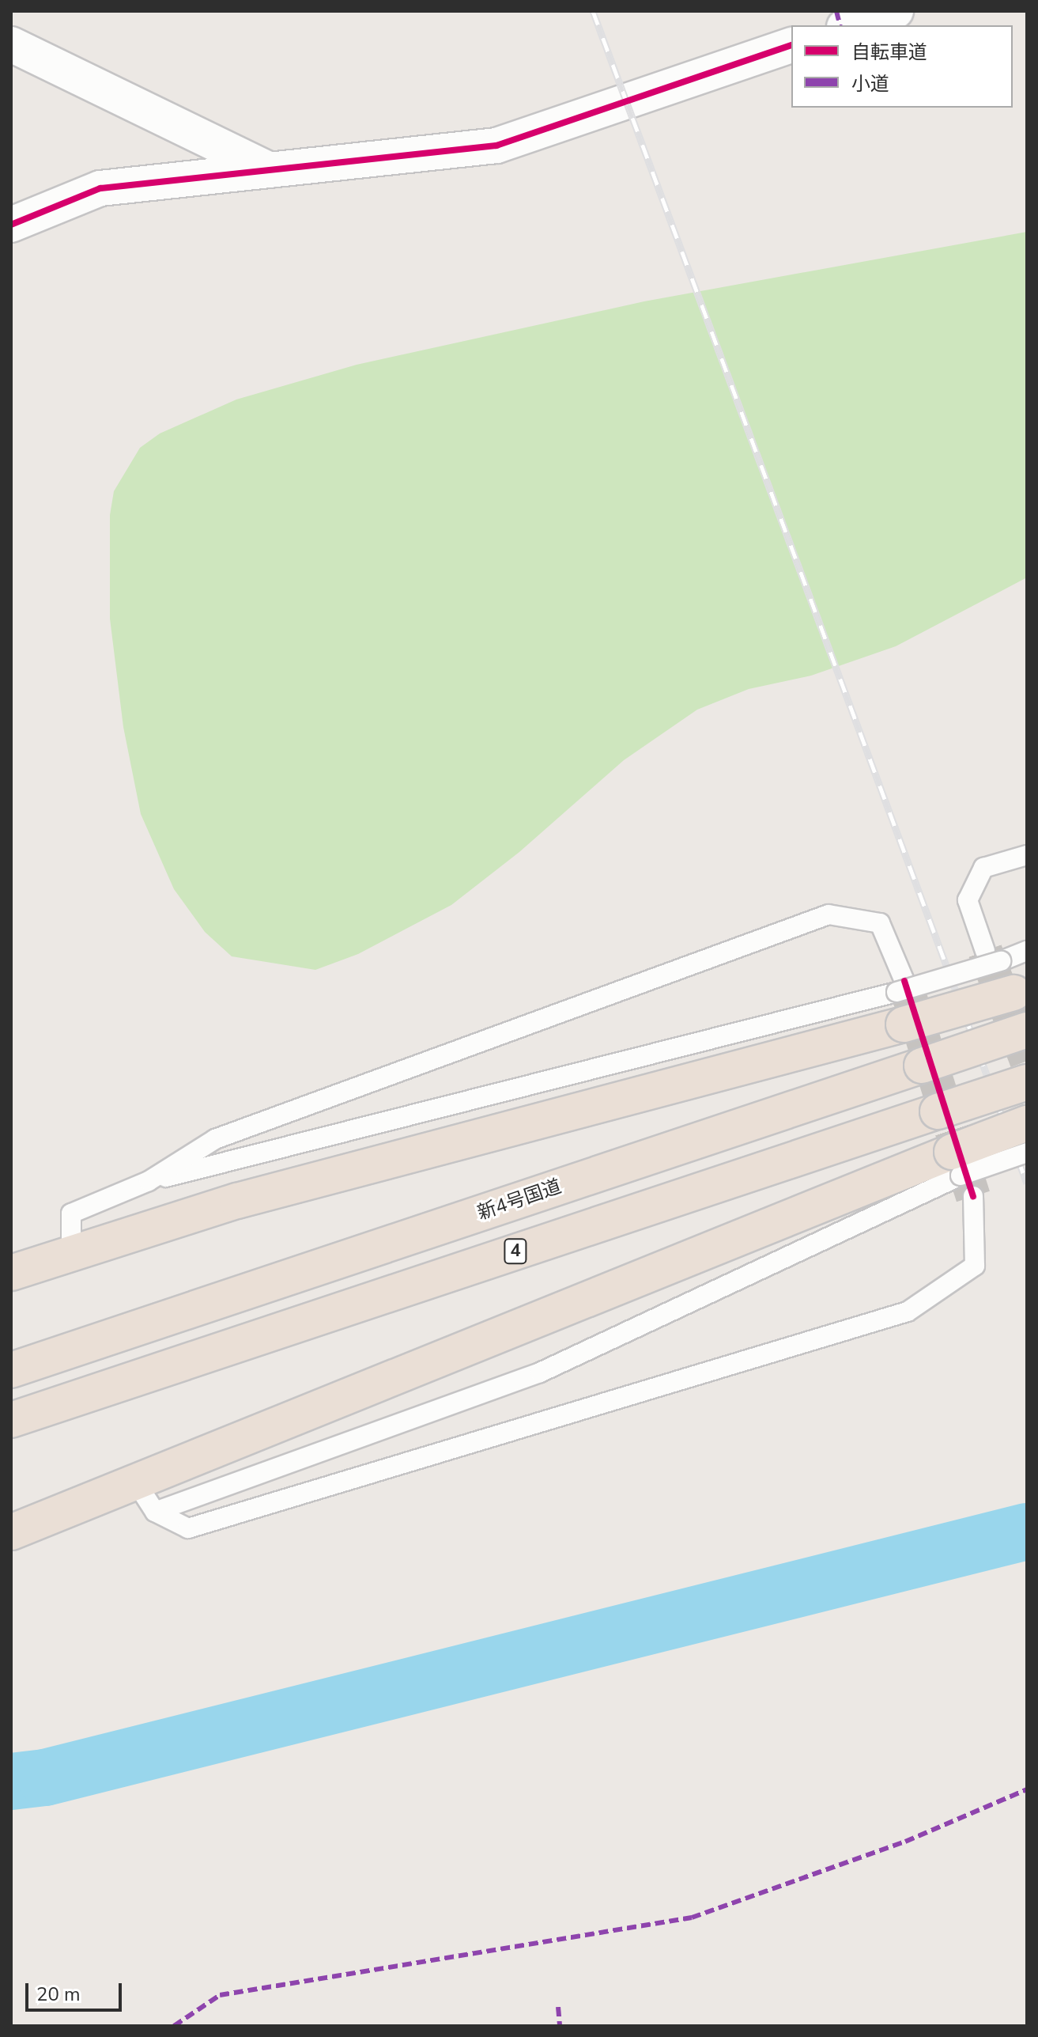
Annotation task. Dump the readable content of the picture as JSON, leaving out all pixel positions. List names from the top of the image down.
{
  "streets": {
    "highway": ["新4号国道", "4"]
  },
  "legend": ["自転車道", "小道"],
  "scale_bar": "20 m"
}
